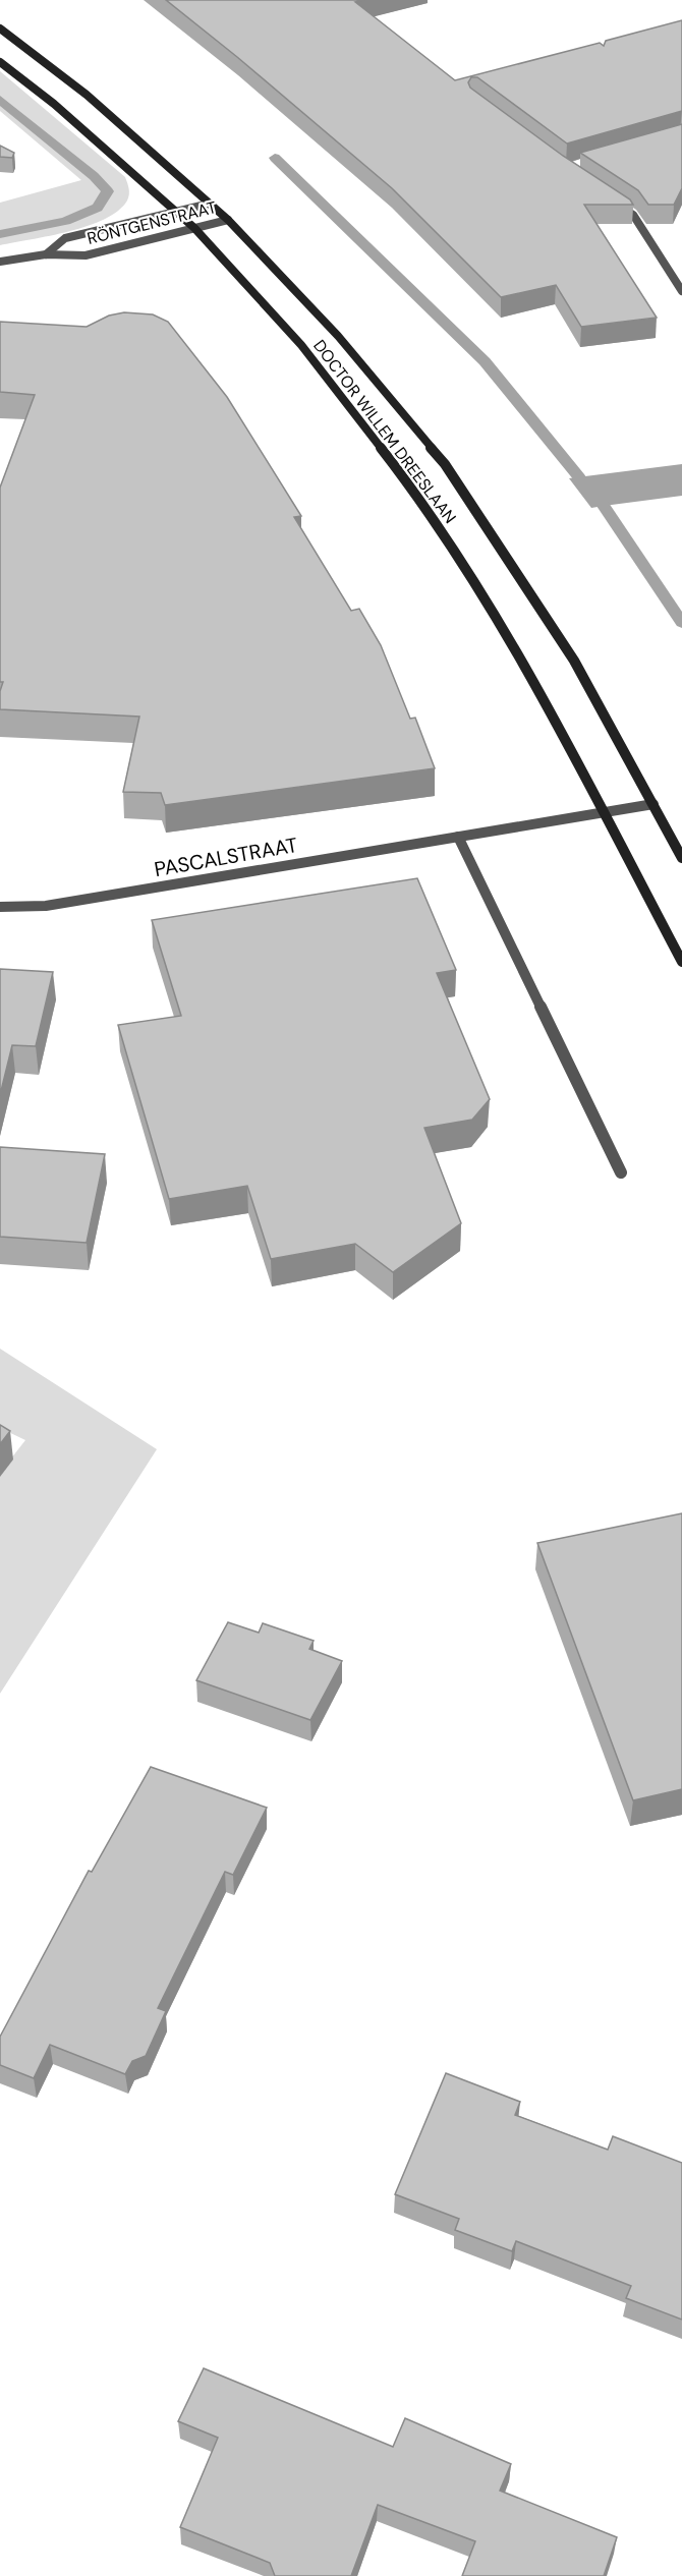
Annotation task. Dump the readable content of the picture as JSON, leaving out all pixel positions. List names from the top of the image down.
{
  "streets": {
    "main road": ["DOCTOR WILLEM DREESLAAN"],
    "street": ["RÖNTGENSTRAAT", "PASCALSTRAAT"]
  },
  "crossings": [
    ["RÖNTGENSTRAAT", "DOCTOR WILLEM DREESLAAN"],
    ["DOCTOR WILLEM DREESLAAN", "PASCALSTRAAT"]
  ]
}
